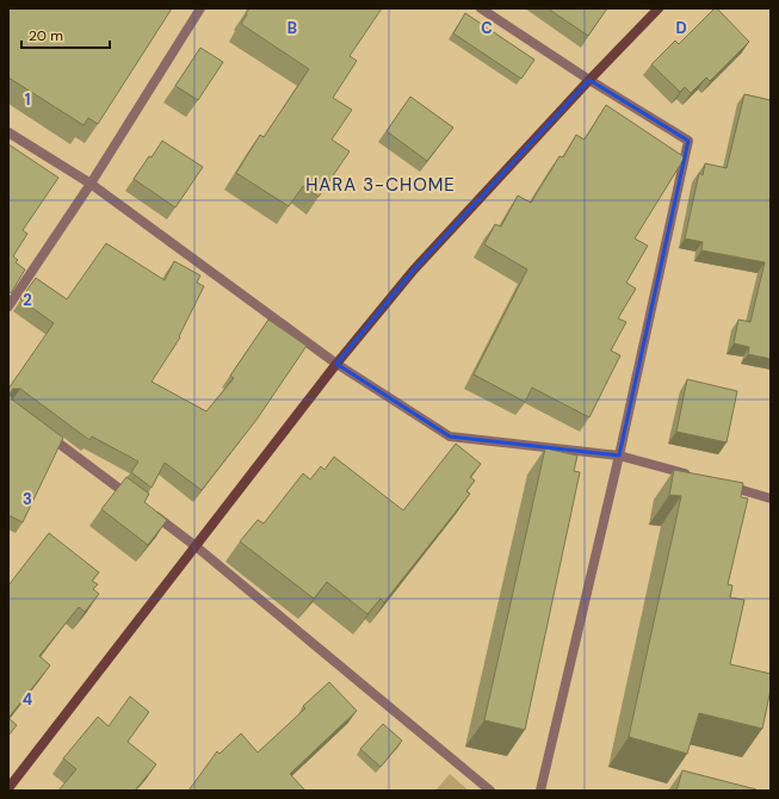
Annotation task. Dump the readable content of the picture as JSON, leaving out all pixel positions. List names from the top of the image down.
{
  "districts": ["HARA 3-CHOME"],
  "scale_bar": "20 m",
  "grid": {
    "columns": ["B", "C", "D"],
    "rows": [
      "1",
      "2",
      "3",
      "4"
    ]
  }
}
